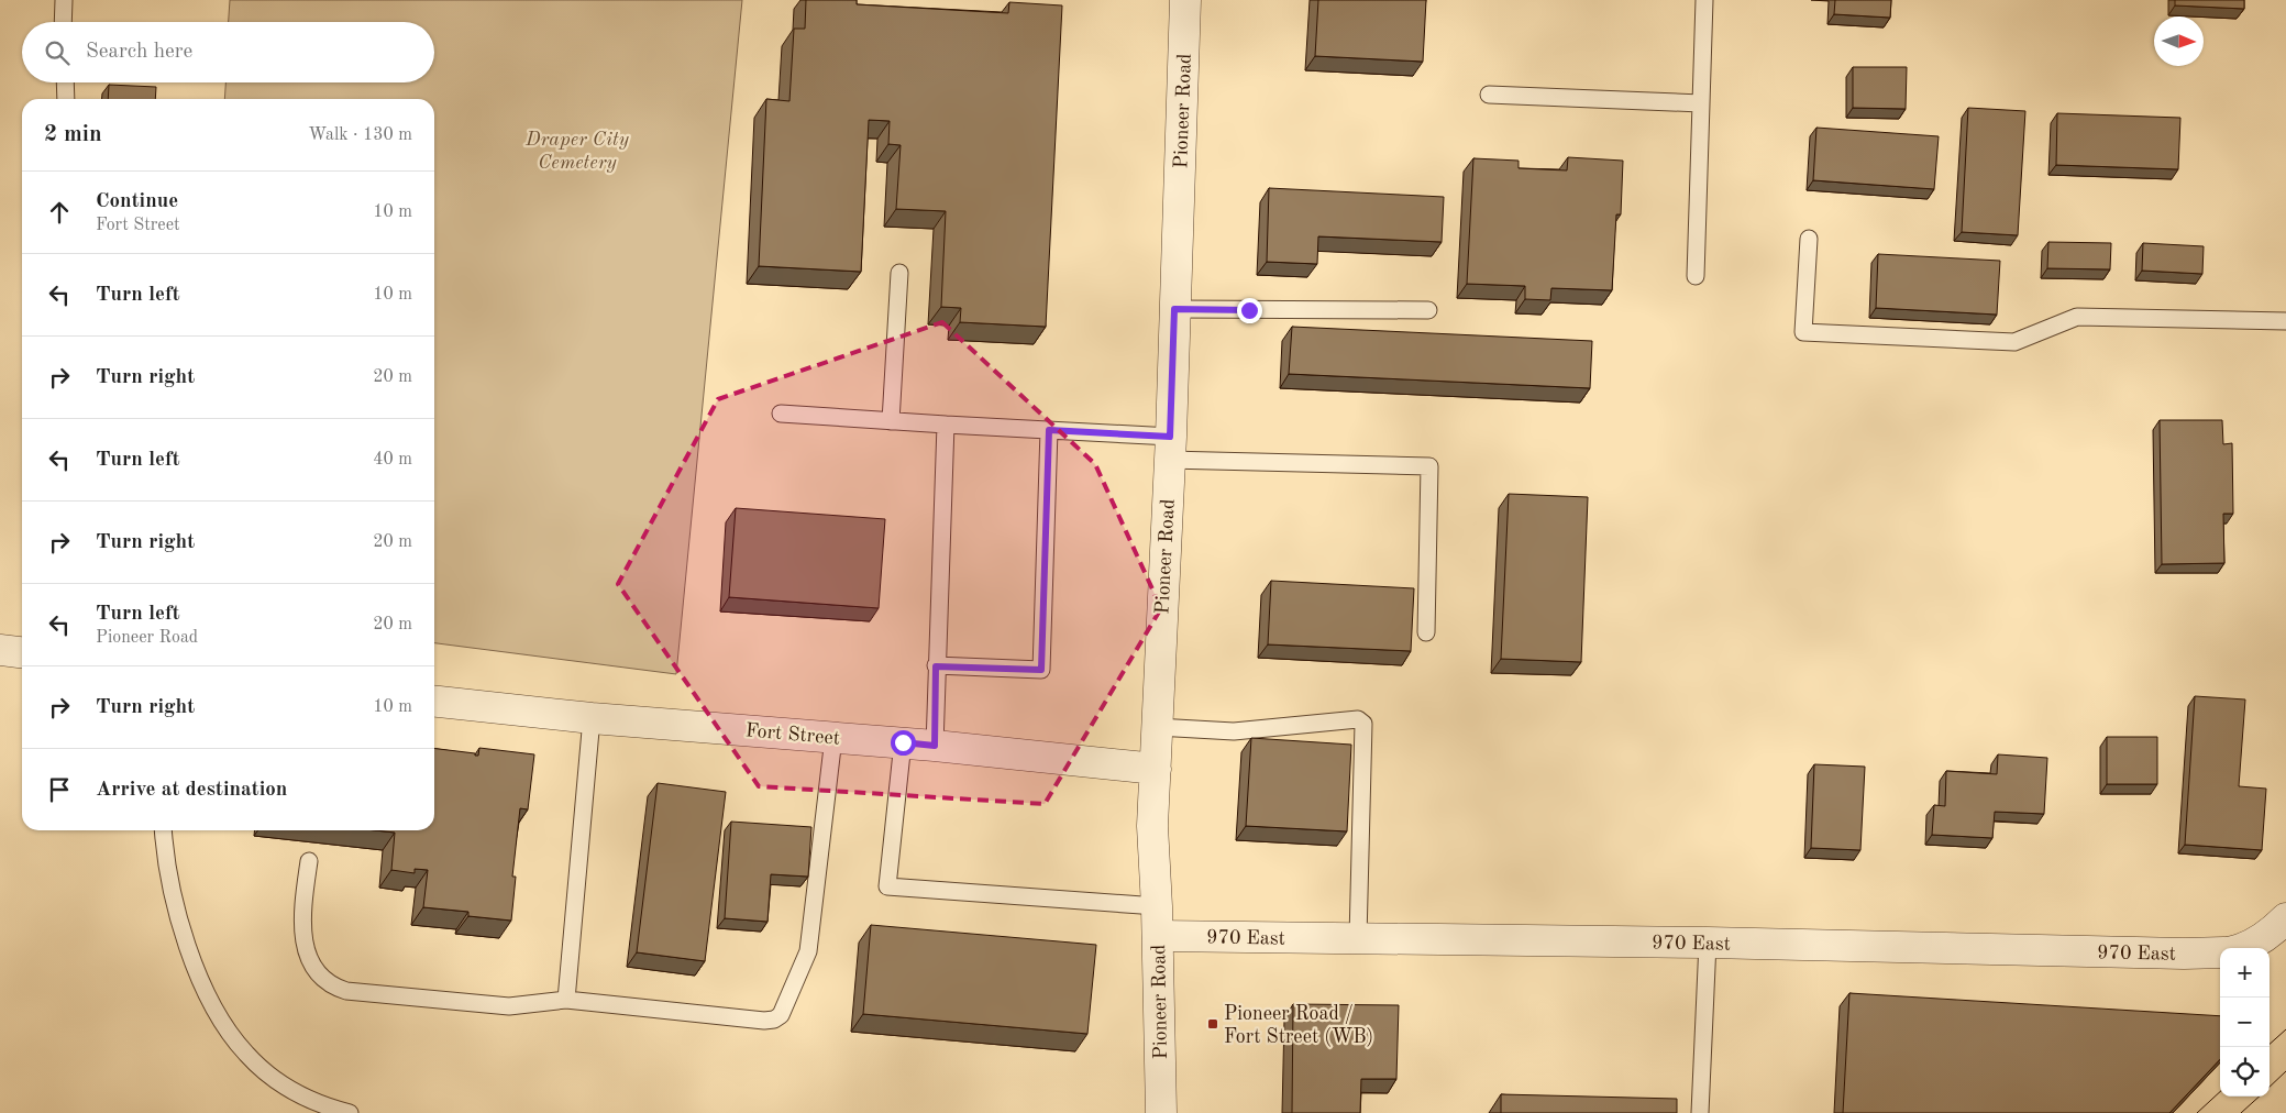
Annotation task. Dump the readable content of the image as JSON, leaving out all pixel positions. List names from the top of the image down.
{
  "streets": {
    "street": ["Pioneer Road", "Fort Street", "970 East"]
  },
  "crossings": [
    ["Pioneer Road", "Fort Street"],
    ["Pioneer Road", "970 East"]
  ],
  "parks": ["Draper City Cemetery"],
  "places": {
    "transit": ["Pioneer Road / Fort Street (WB)"]
  },
  "north": "right",
  "page": {
    "search": "Search here",
    "heading": ["2 min", "Walk · 130 m"],
    "list": [
      ["Continue", "Fort Street", "10 m"],
      ["Turn left", "10 m"],
      ["Turn right", "20 m"],
      ["Turn left", "40 m"],
      ["Turn right", "20 m"],
      ["Turn left", "Pioneer Road", "20 m"],
      ["Turn right", "10 m"],
      "Arrive at destination"
    ],
    "map_buttons": ["+", "−"]
  }
}
